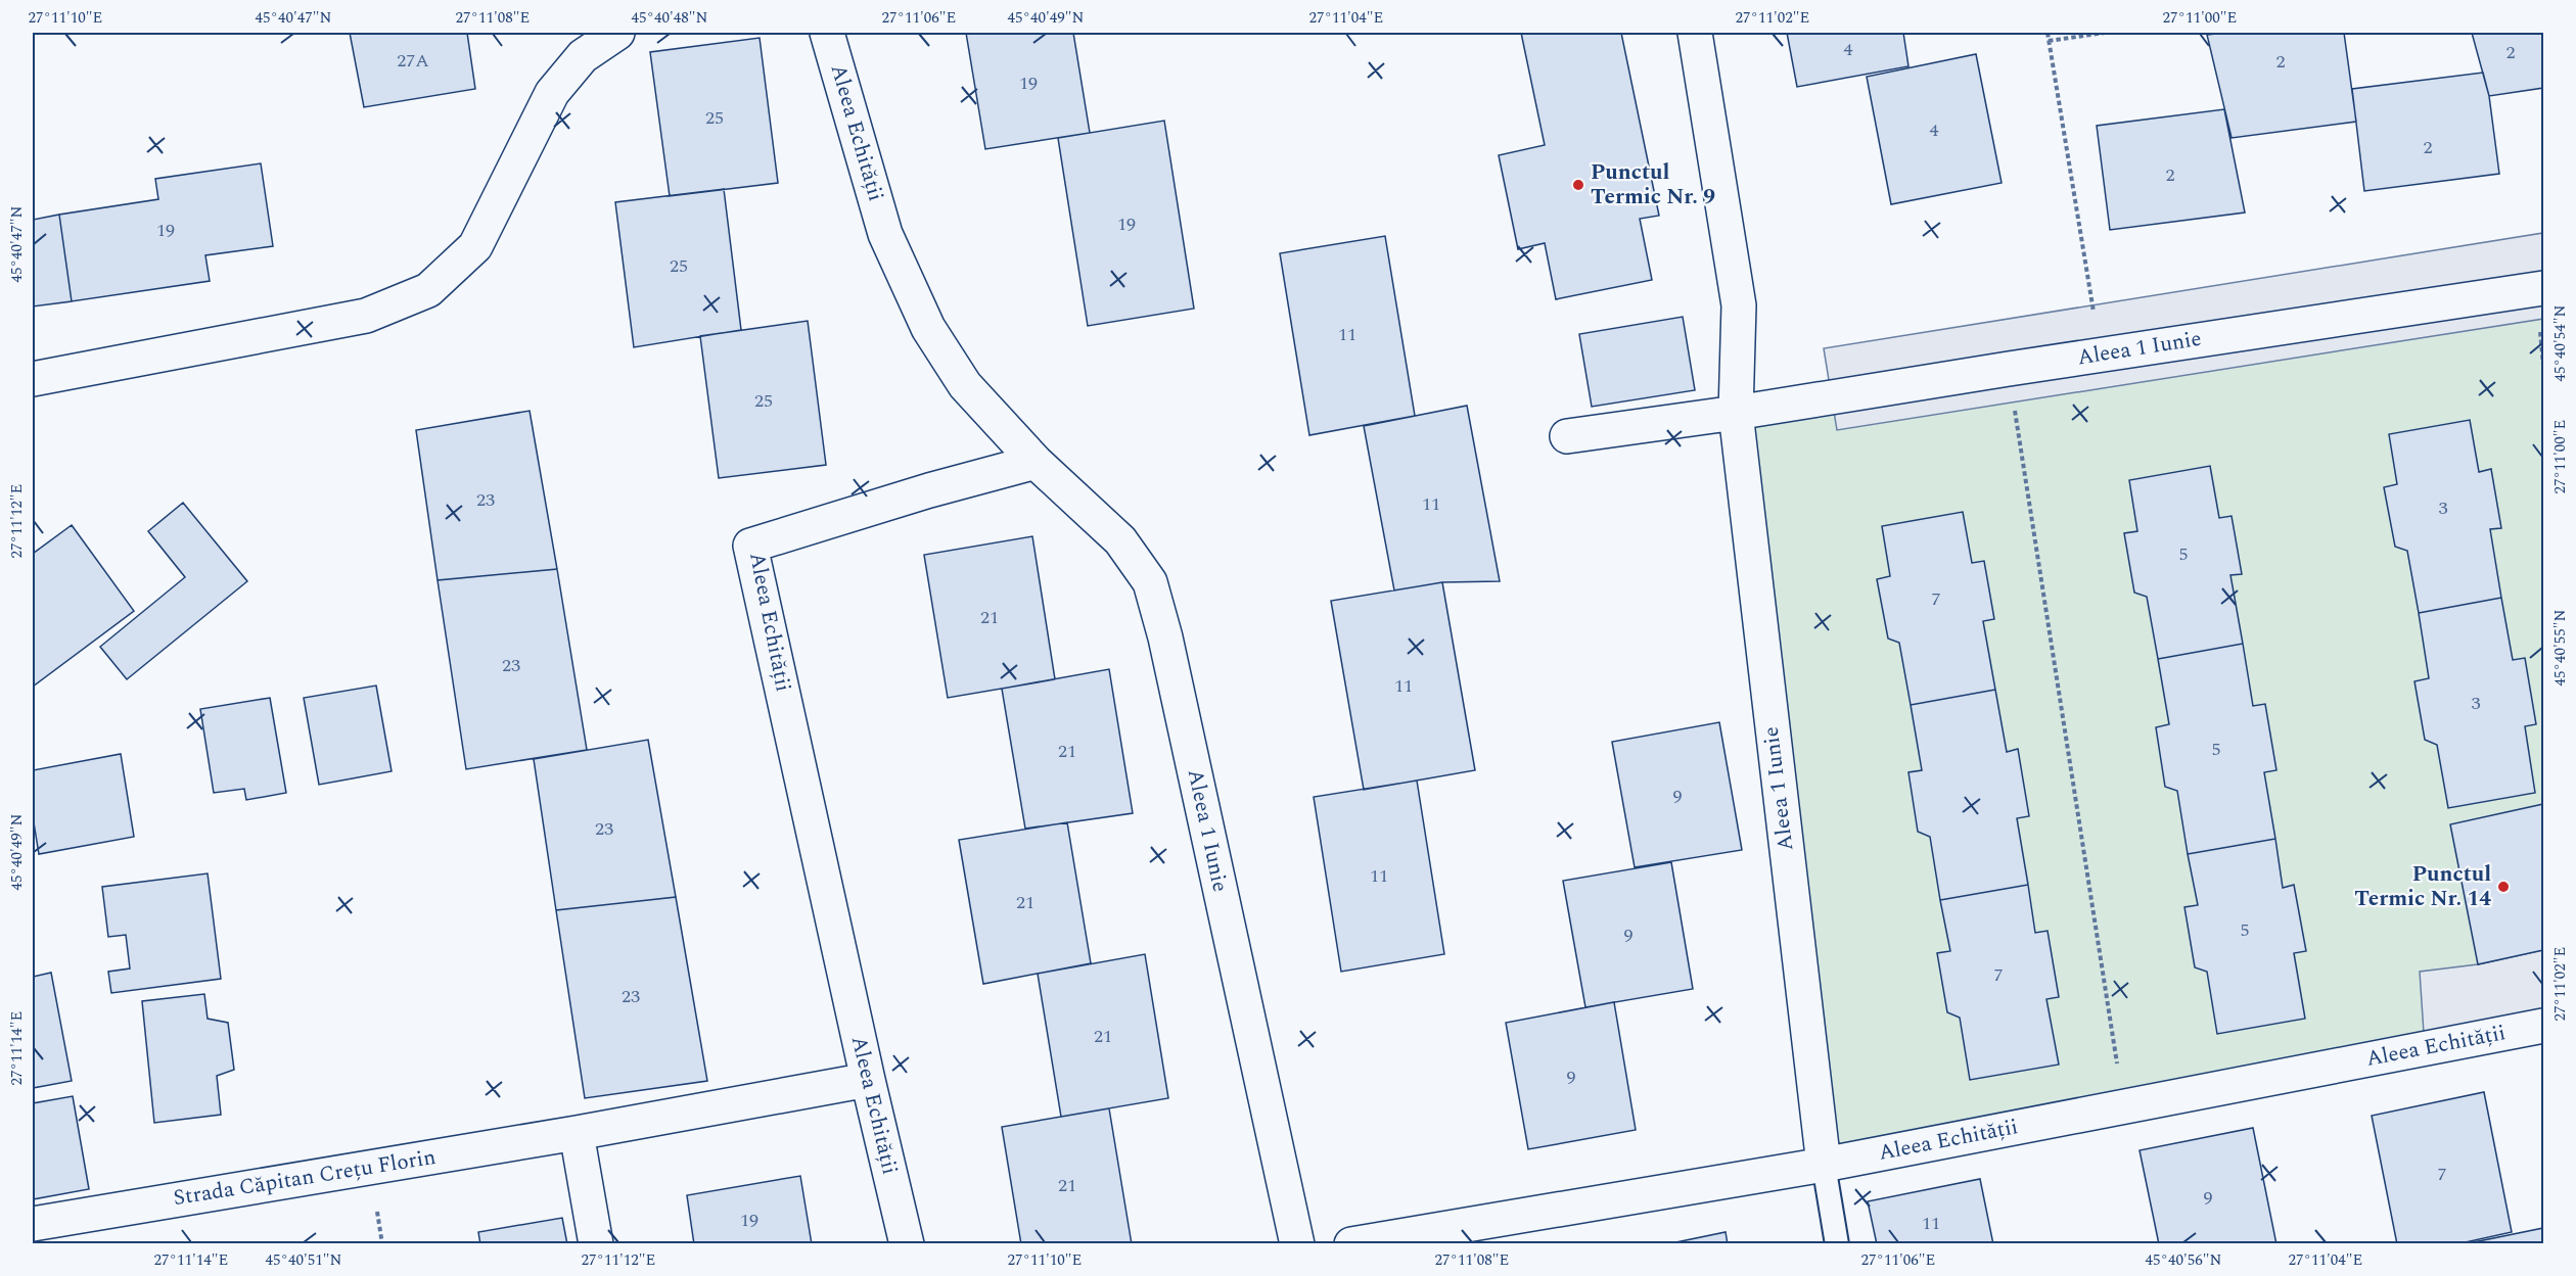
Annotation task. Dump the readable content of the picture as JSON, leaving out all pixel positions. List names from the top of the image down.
{
  "streets": {
    "street": ["Aleea Echității", "Aleea 1 Iunie", "Strada Căpitan Crețu Florin"]
  },
  "crossings": [
    ["Aleea Echității", "Aleea 1 Iunie"],
    ["Aleea Echității", "Strada Căpitan Crețu Florin"]
  ],
  "places": ["Punctul Termic Nr. 9", "Punctul Termic Nr. 14"],
  "house_numbers": [
    "4",
    "2",
    "27A",
    "2",
    "19",
    "25",
    "4",
    "2",
    "2",
    "19",
    "19",
    "25",
    "11",
    "25",
    "23",
    "11",
    "3",
    "5",
    "7",
    "21",
    "23",
    "11",
    "3",
    "5",
    "21",
    "9",
    "23",
    "11",
    "21",
    "5",
    "9",
    "7",
    "23",
    "21",
    "9",
    "7",
    "21",
    "9",
    "19",
    "11"
  ],
  "coordinates": [
    "27°11'10\"E",
    "45°40'47\"N",
    "27°11'08\"E",
    "45°40'48\"N",
    "27°11'06\"E",
    "45°40'49\"N",
    "27°11'04\"E",
    "27°11'02\"E",
    "27°11'00\"E",
    "45°40'54\"N",
    "27°11'12\"E",
    "45°40'55\"N",
    "27°11'14\"E",
    "45°40'51\"N",
    "45°40'56\"N"
  ]
}
